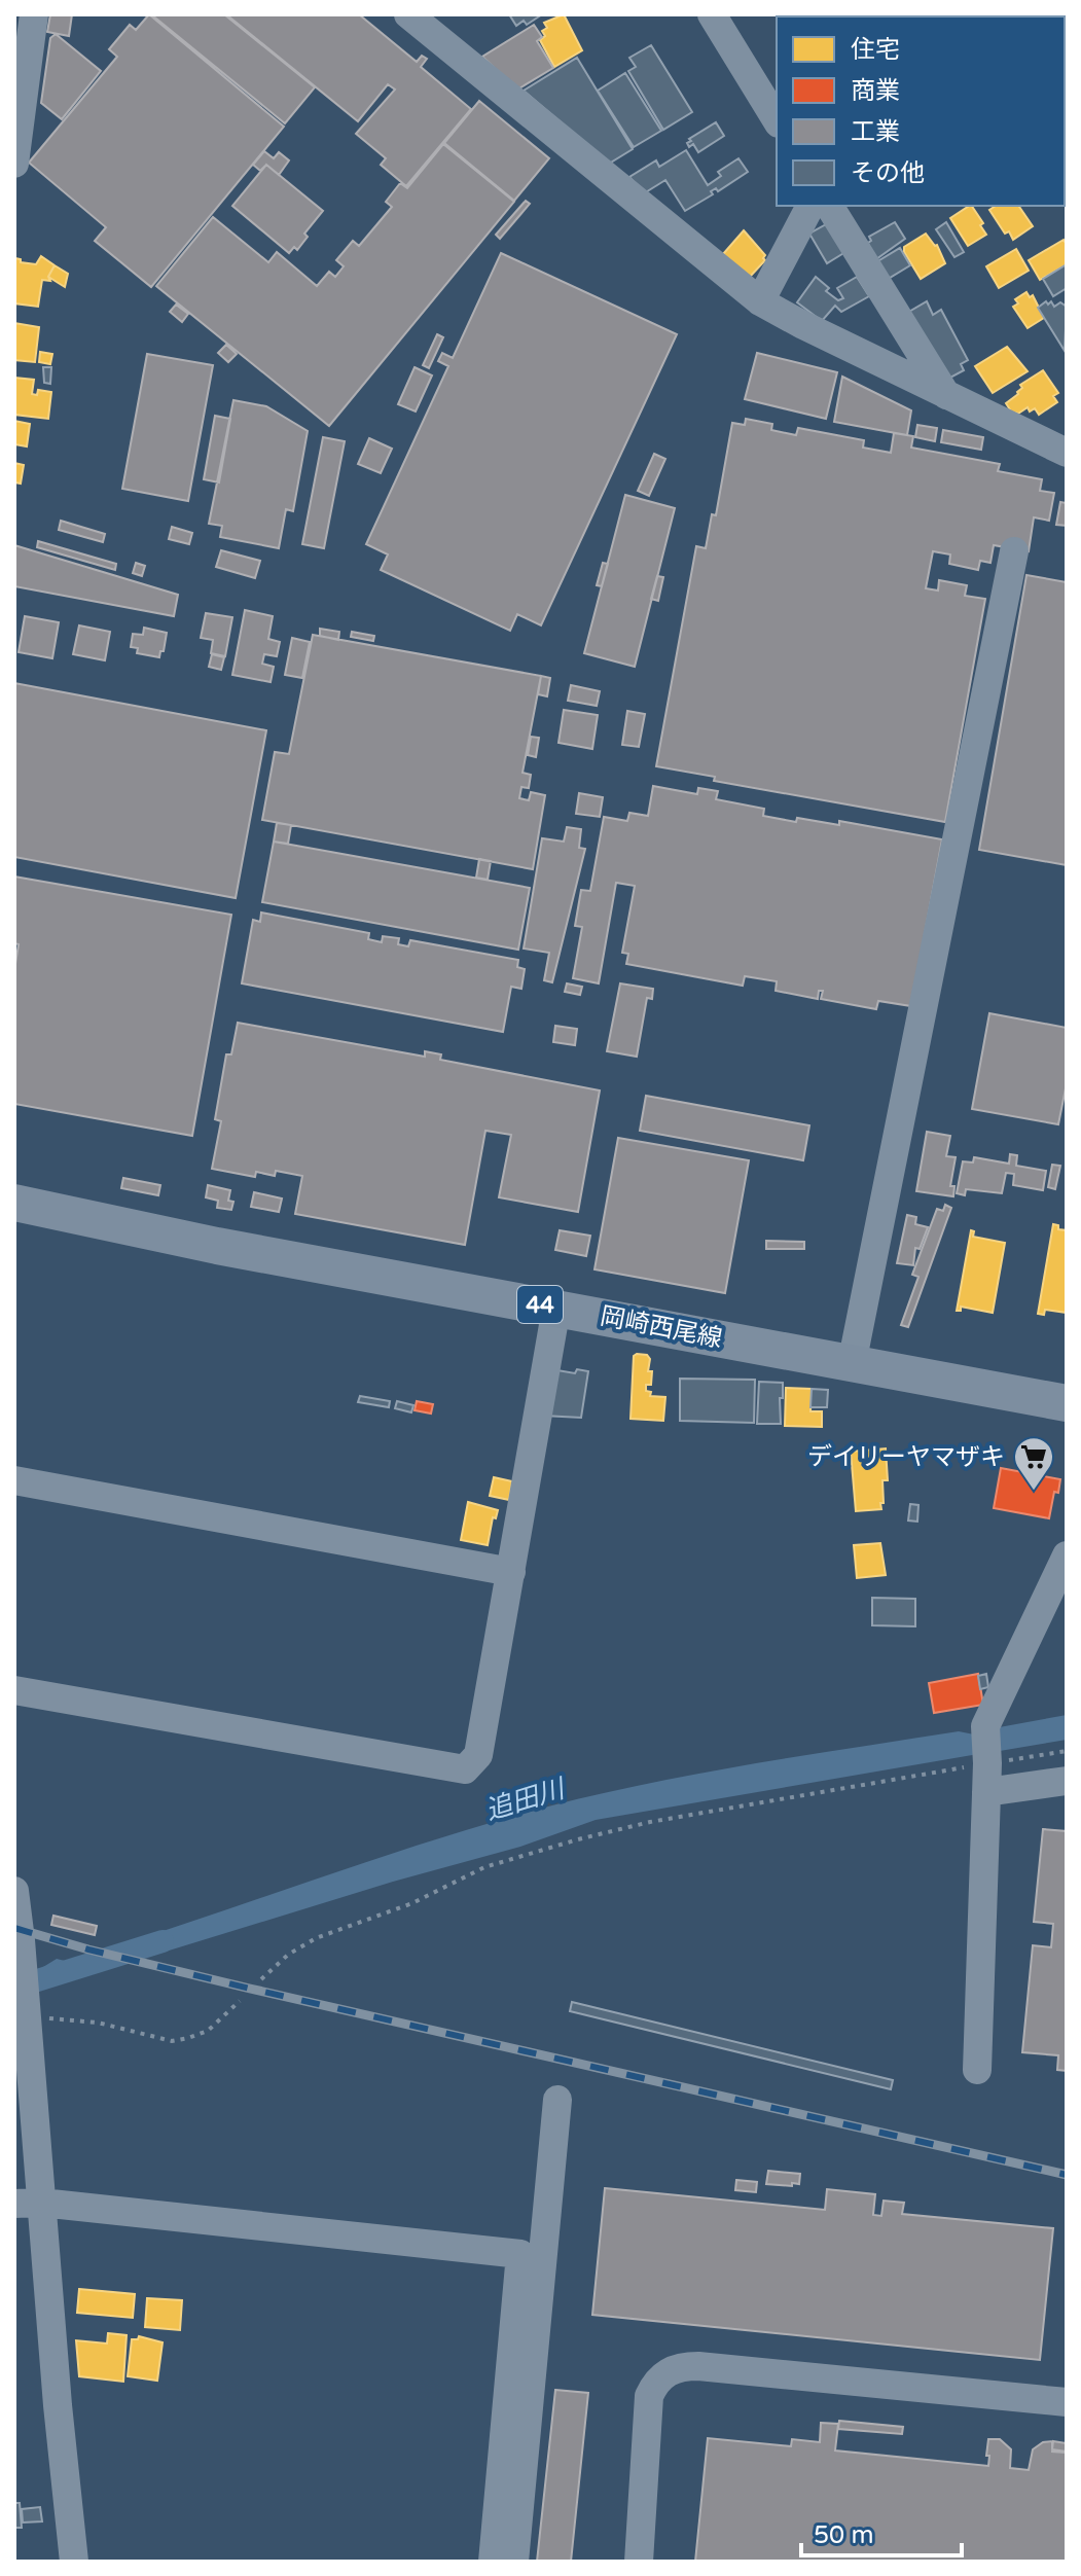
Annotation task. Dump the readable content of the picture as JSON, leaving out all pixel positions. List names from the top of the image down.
{
  "streets": {
    "main road": ["44", "岡崎西尾線"]
  },
  "water": ["追田川"],
  "places": {
    "supermarket": ["デイリーヤマザキ"]
  },
  "legend": [
    "住宅",
    "商業",
    "工業",
    "その他"
  ],
  "scale_bar": "50 m"
}
